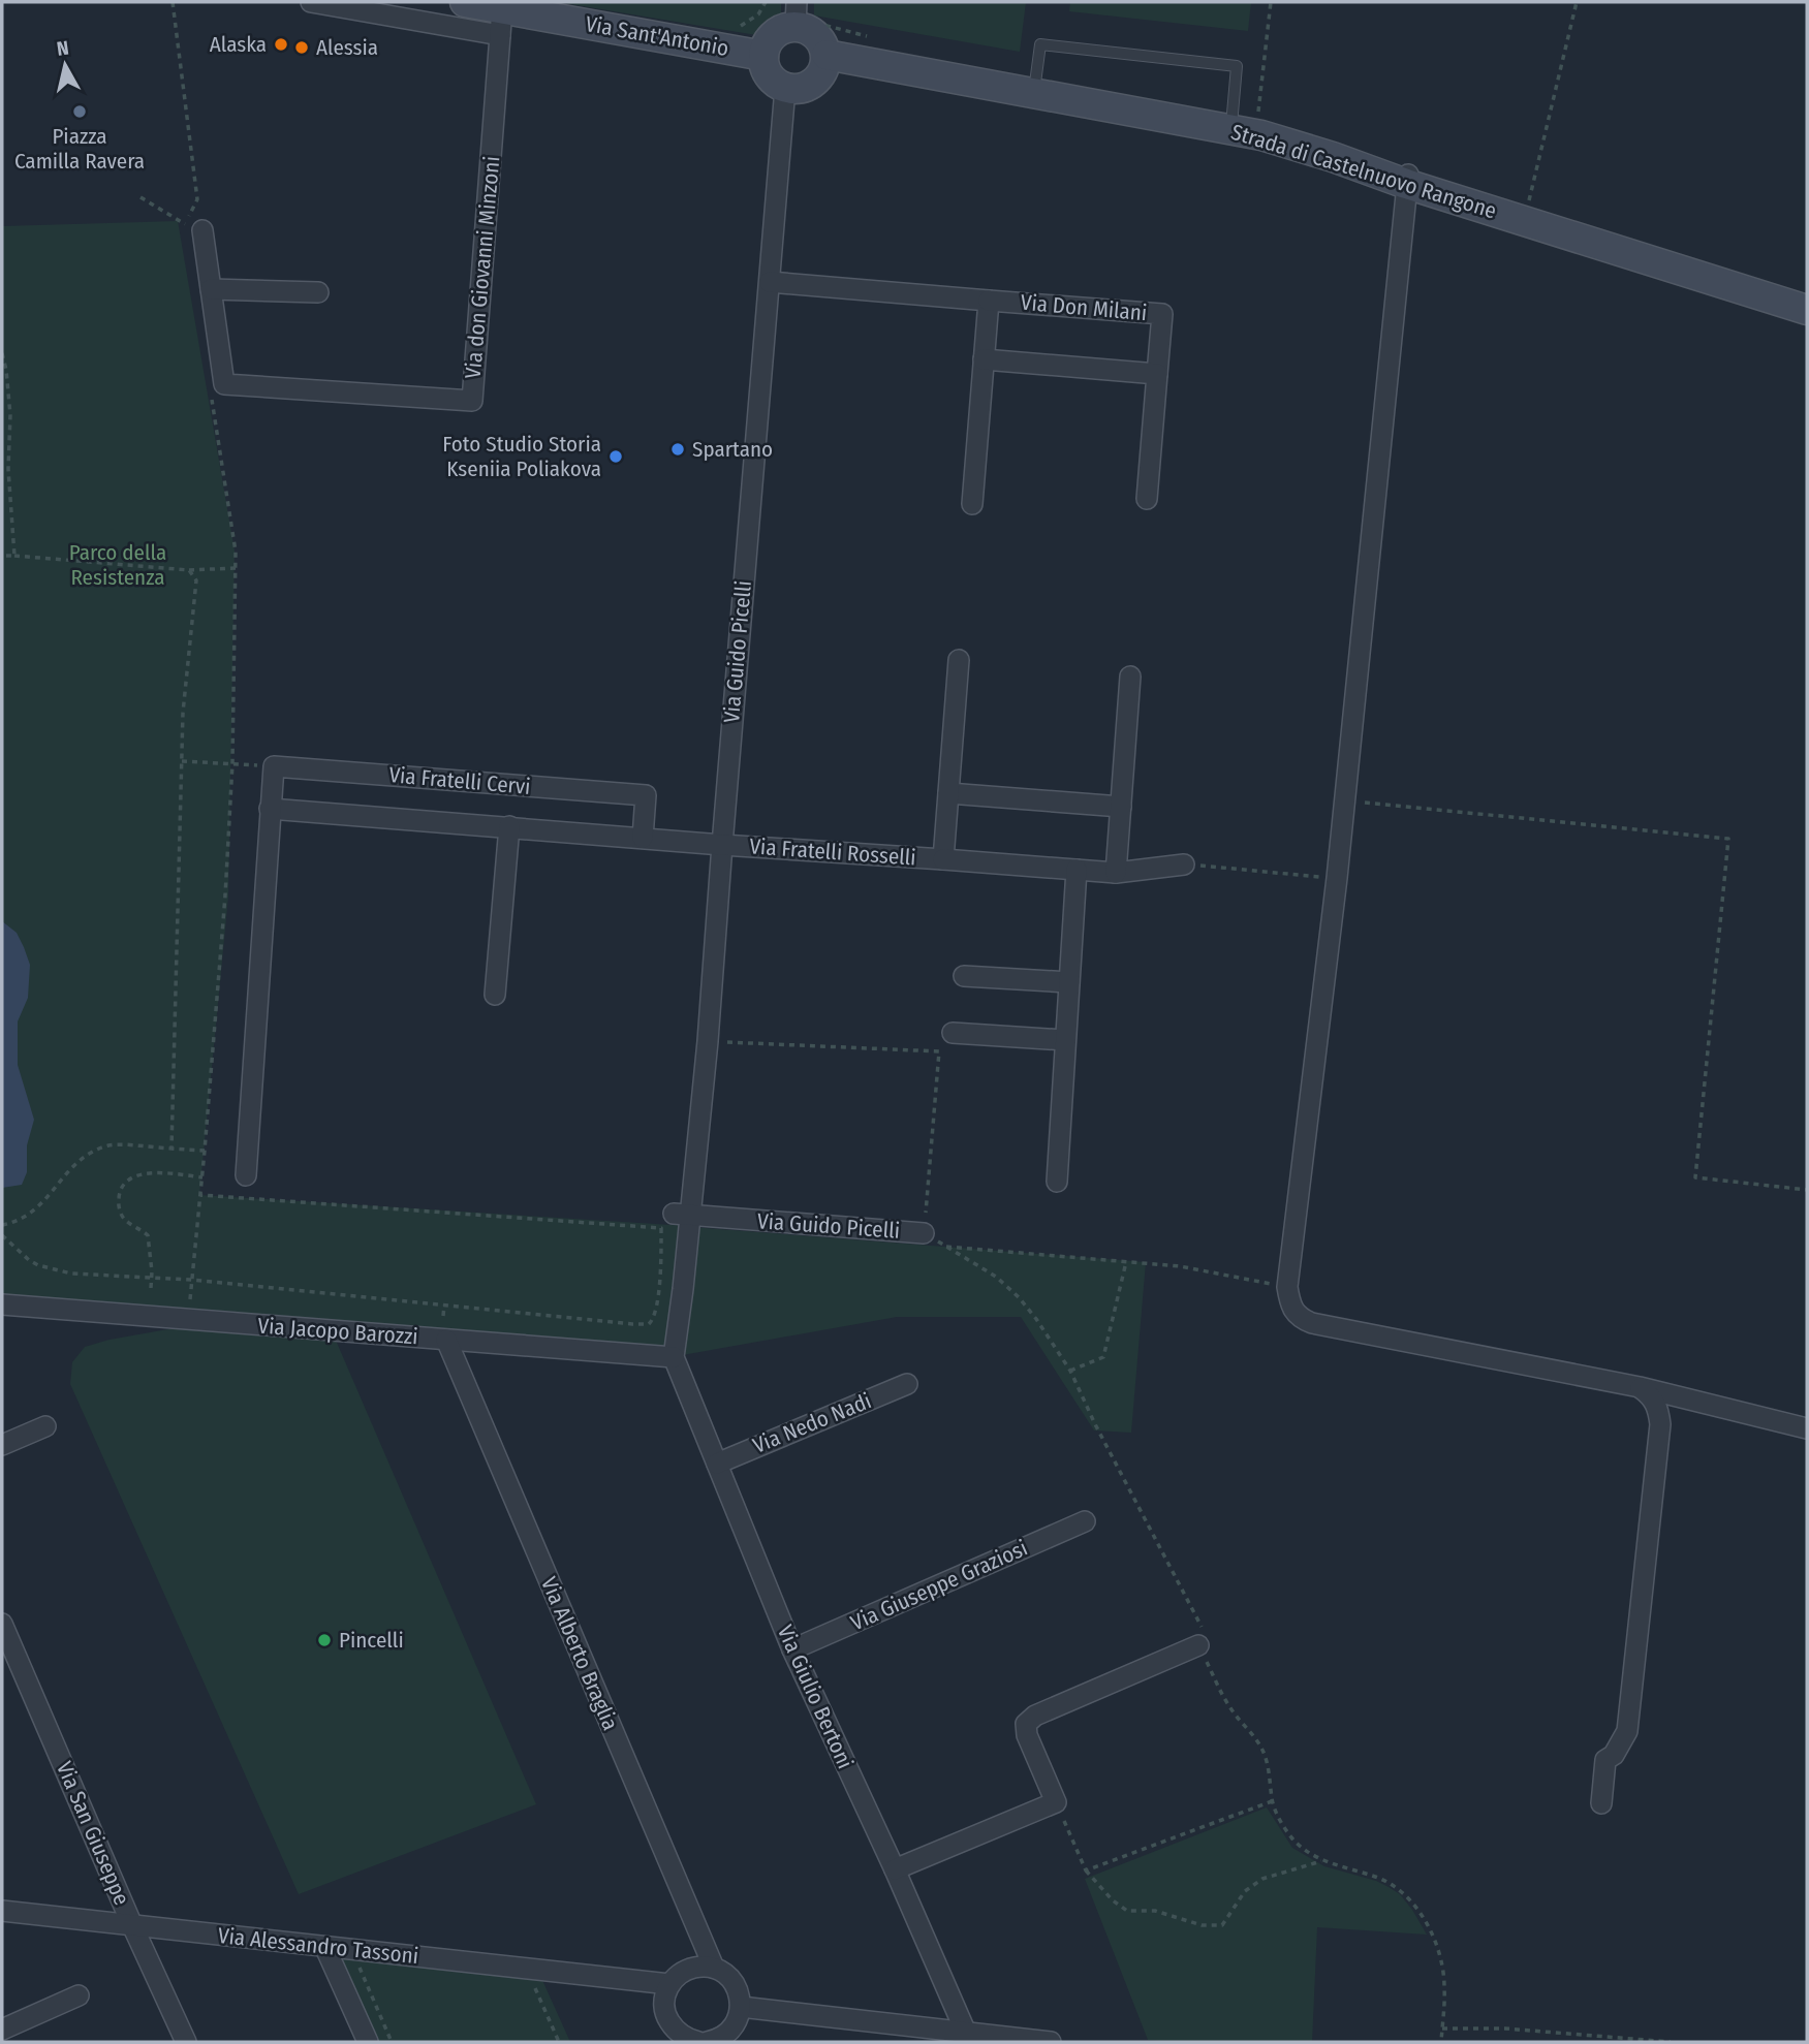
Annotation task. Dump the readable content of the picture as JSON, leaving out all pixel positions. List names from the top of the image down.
{
  "streets": {
    "main road": ["Via Sant'Antonio", "Strada di Castelnuovo Rangone"],
    "street": [
      "Via don Giovanni Minzoni",
      "Via Don Milani",
      "Via Guido Picelli",
      "Via Fratelli Cervi",
      "Via Fratelli Rosselli",
      "Via Jacopo Barozzi",
      "Via Nedo Nadi",
      "Via Giuseppe Graziosi",
      "Via Alberto Braglia",
      "Via Giulio Bertoni",
      "Via San Giuseppe",
      "Via Alessandro Tassoni"
    ]
  },
  "crossings": [
    ["Via Sant'Antonio", "Strada di Castelnuovo Rangone"],
    ["Via Sant'Antonio", "Via don Giovanni Minzoni"],
    ["Via Sant'Antonio", "Via Guido Picelli"],
    ["Strada di Castelnuovo Rangone", "Via Guido Picelli"],
    ["Via Guido Picelli", "Via Fratelli Cervi"],
    ["Via Guido Picelli", "Via Fratelli Rosselli"],
    ["Via Guido Picelli", "Via Jacopo Barozzi"],
    ["Via Guido Picelli", "Via Giulio Bertoni"],
    ["Via Fratelli Cervi", "Via Fratelli Rosselli"],
    ["Via Jacopo Barozzi", "Via Alberto Braglia"],
    ["Via Jacopo Barozzi", "Via Giulio Bertoni"],
    ["Via Nedo Nadi", "Via Giulio Bertoni"],
    ["Via Giuseppe Graziosi", "Via Giulio Bertoni"],
    ["Via San Giuseppe", "Via Alessandro Tassoni"]
  ],
  "parks": ["Parco della Resistenza"],
  "places": [
    "Alaska",
    "Alessia",
    "Piazza Camilla Ravera",
    "Spartano",
    "Foto Studio Storia Kseniia Poliakova",
    "Pincelli"
  ],
  "north": "top"
}
